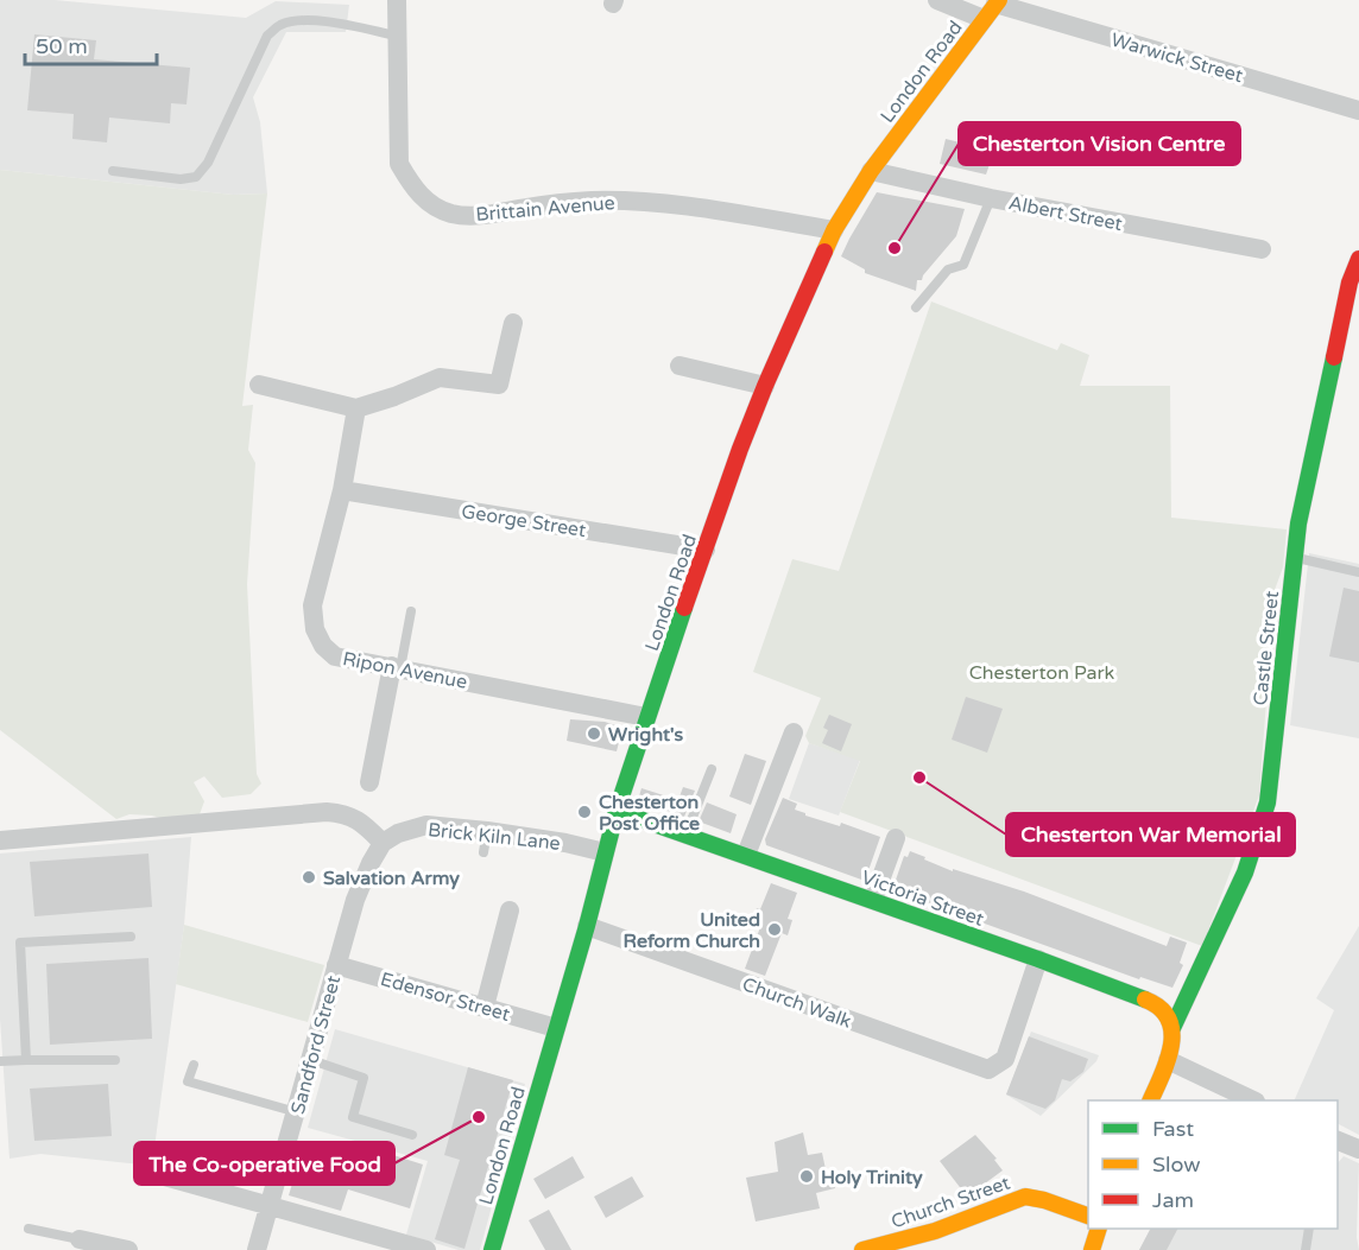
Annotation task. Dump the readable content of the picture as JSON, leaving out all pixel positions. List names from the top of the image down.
{
  "streets": {
    "main road": [
      "London Road",
      "Castle Street",
      "Victoria Street",
      "Church Street"
    ],
    "street": [
      "Warwick Street",
      "Brittain Avenue",
      "Albert Street",
      "George Street",
      "Ripon Avenue",
      "Brick Kiln Lane",
      "Edensor Street",
      "Church Walk",
      "Sandford Street"
    ]
  },
  "crossings": [
    ["Warwick Street", "London Road"],
    ["London Road", "Brittain Avenue"],
    ["London Road", "Albert Street"],
    ["London Road", "George Street"],
    ["London Road", "Ripon Avenue"],
    ["London Road", "Brick Kiln Lane"],
    ["London Road", "Victoria Street"],
    ["London Road", "Edensor Street"],
    ["London Road", "Church Walk"],
    ["George Street", "Ripon Avenue"],
    ["Castle Street", "Victoria Street"],
    ["Brick Kiln Lane", "Sandford Street"],
    ["Victoria Street", "Church Walk"],
    ["Edensor Street", "Sandford Street"]
  ],
  "parks": ["Chesterton Park"],
  "places": [
    "Chesterton Vision Centre",
    "Wright's",
    "Chesterton War Memorial",
    "Chesterton Post Office",
    "Salvation Army",
    "United Reform Church",
    "The Co-operative Food",
    "Holy Trinity"
  ],
  "legend": ["Fast", "Slow", "Jam"],
  "scale_bar": "50 m"
}
